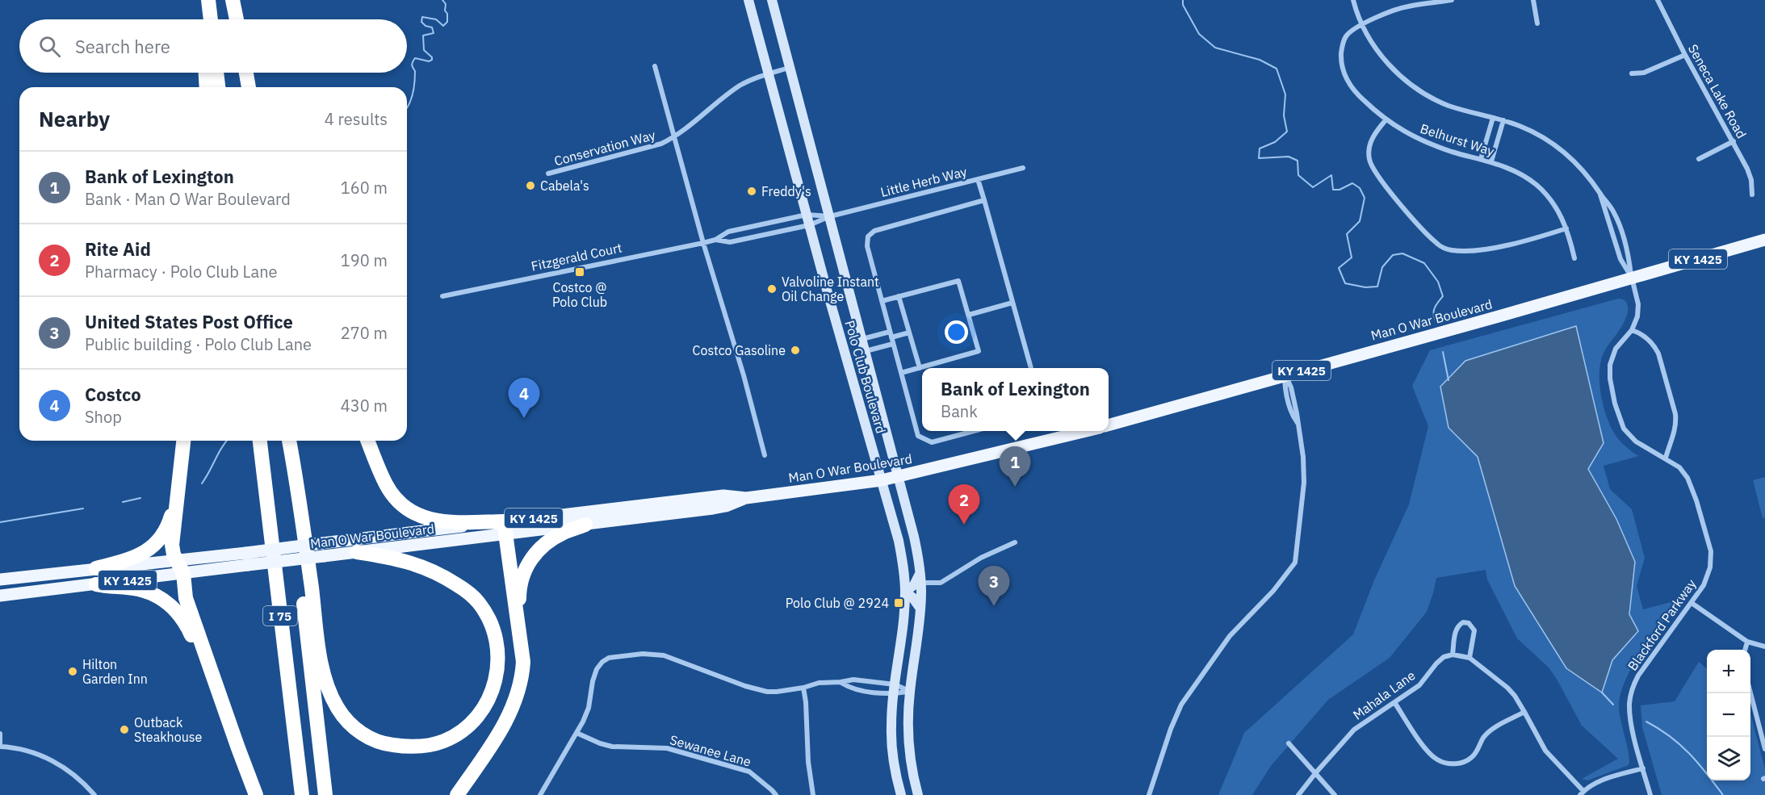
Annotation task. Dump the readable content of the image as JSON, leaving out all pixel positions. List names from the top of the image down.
{
  "streets": {
    "highway": ["I 75"],
    "main road": ["KY 1425", "Man O War Boulevard"],
    "street": [
      "Seneca Lake Road",
      "Belhurst Way",
      "Conservation Way",
      "Little Herb Way",
      "Fitzgerald Court",
      "Polo Club Boulevard",
      "Blackford Parkway",
      "Mahala Lane",
      "Sewanee Lane"
    ]
  },
  "crossings": [
    ["Belhurst Way", "Blackford Parkway"],
    ["Conservation Way", "Polo Club Boulevard"],
    ["Little Herb Way", "Fitzgerald Court"],
    ["Little Herb Way", "Polo Club Boulevard"],
    ["Fitzgerald Court", "Polo Club Boulevard"],
    ["Man O War Boulevard", "Polo Club Boulevard"],
    ["Man O War Boulevard", "Blackford Parkway"]
  ],
  "places": {
    "other": [
      "Cabela's",
      "Freddy's",
      "Valvoline Instant Oil Change",
      "Costco Gasoline",
      "Hilton Garden Inn",
      "Outback Steakhouse"
    ],
    "transit": ["Costco @ Polo Club", "Polo Club @ 2924"]
  },
  "page": {
    "search": "Search here",
    "heading": ["Nearby", "4 results"],
    "list": [
      {
        "mark": "1",
        "name": "Bank of Lexington",
        "note": "Bank · Man O War Boulevard",
        "value": "160 m"
      },
      {
        "mark": "2",
        "name": "Rite Aid",
        "note": "Pharmacy · Polo Club Lane",
        "value": "190 m"
      },
      {
        "mark": "3",
        "name": "United States Post Office",
        "note": "Public building · Polo Club Lane",
        "value": "270 m"
      },
      {
        "mark": "4",
        "name": "Costco",
        "note": "Shop",
        "value": "430 m"
      }
    ],
    "popup": ["Bank of Lexington", "Bank"],
    "pins": [
      "4",
      "1",
      "2",
      "3"
    ],
    "map_buttons": ["+", "−"]
  }
}
